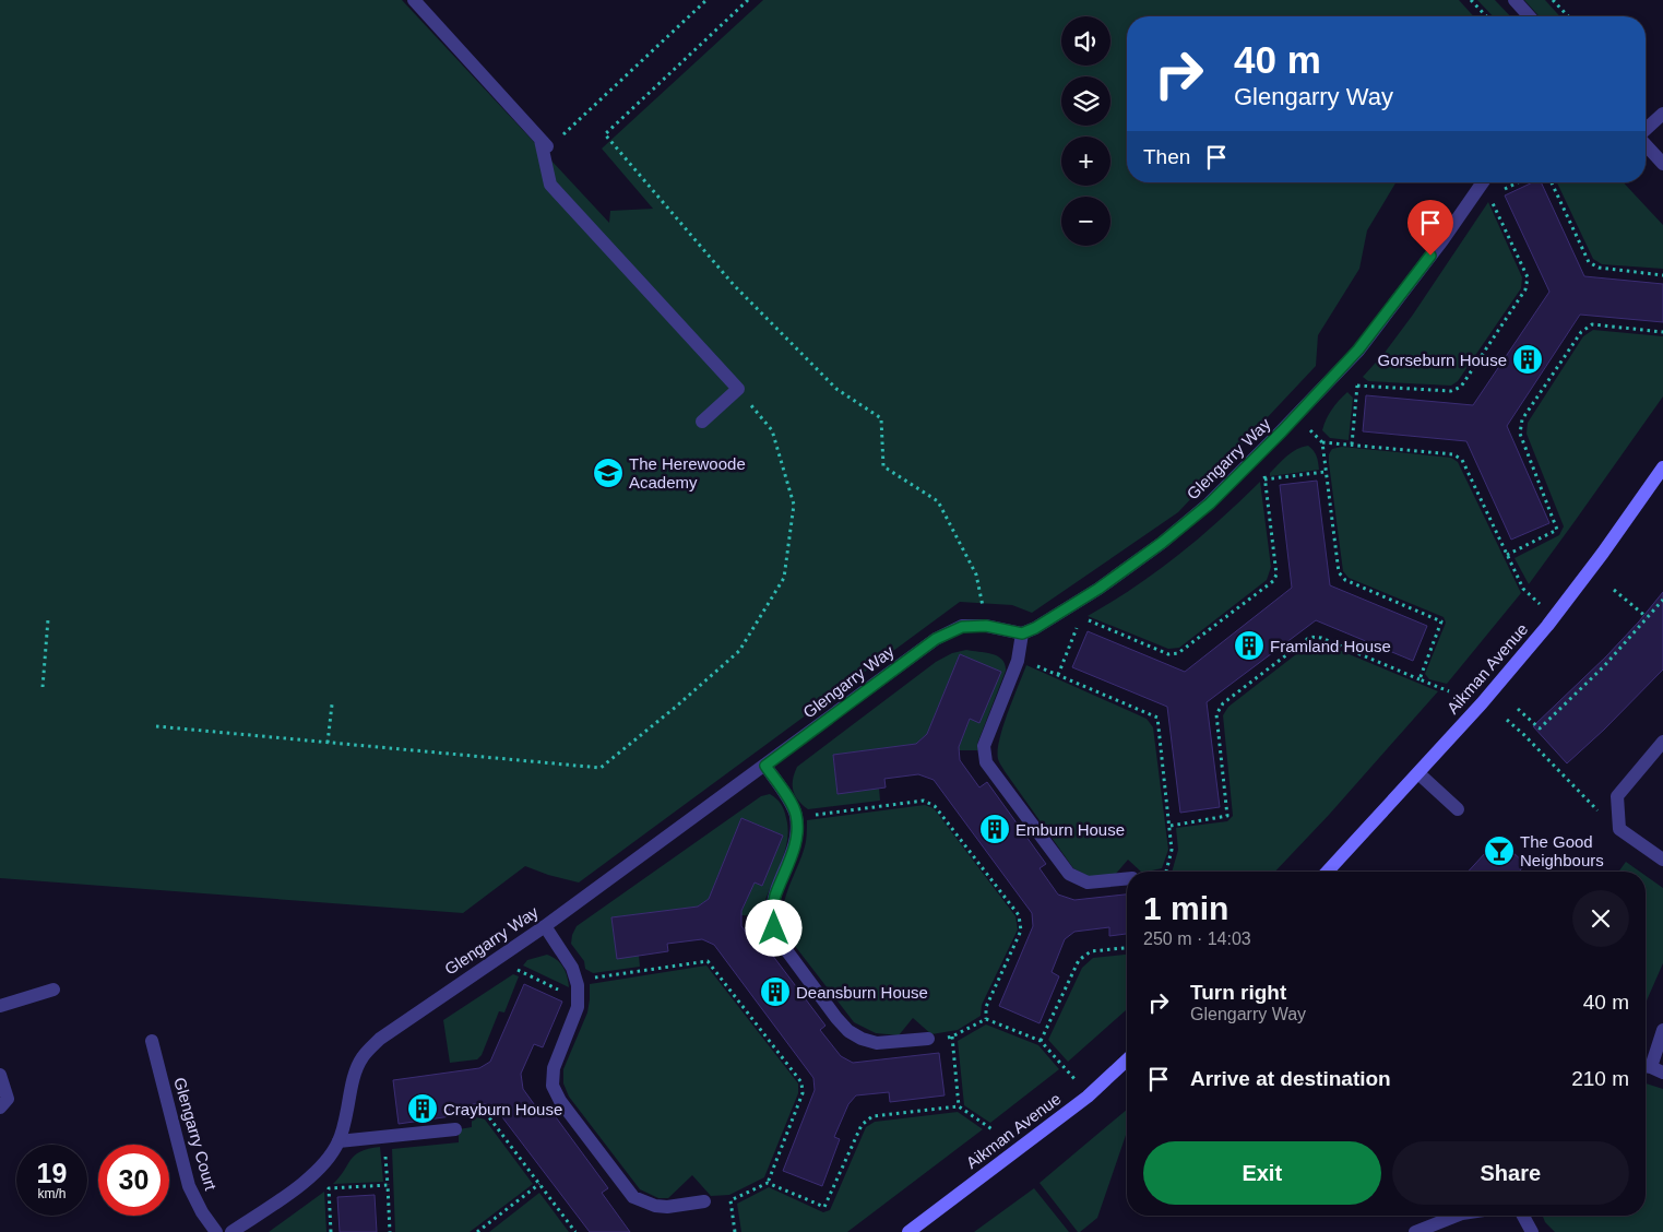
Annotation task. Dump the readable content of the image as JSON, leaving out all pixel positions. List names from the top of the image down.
{
  "streets": {
    "street": ["Glengarry Way", "Aikman Avenue", "Glengarry Court"]
  },
  "places": {
    "building": [
      "Gorseburn House",
      "Framland House",
      "Emburn House",
      "Deansburn House",
      "Crayburn House"
    ],
    "school or university": ["The Herewoode Academy"],
    "bar": ["The Good Neighbours"]
  },
  "page": {
    "map_buttons": ["+", "−"],
    "turn": ["40 m", "Glengarry Way"],
    "then": "Then",
    "heading": ["1 min", "250 m · 14:03"],
    "list": [
      {
        "name": "Turn right",
        "note": "Glengarry Way",
        "value": "40 m"
      },
      {
        "name": "Arrive at destination",
        "value": "210 m"
      }
    ],
    "buttons": ["Exit", "Share"],
    "speed": "19 km/h",
    "limit": "30"
  }
}
